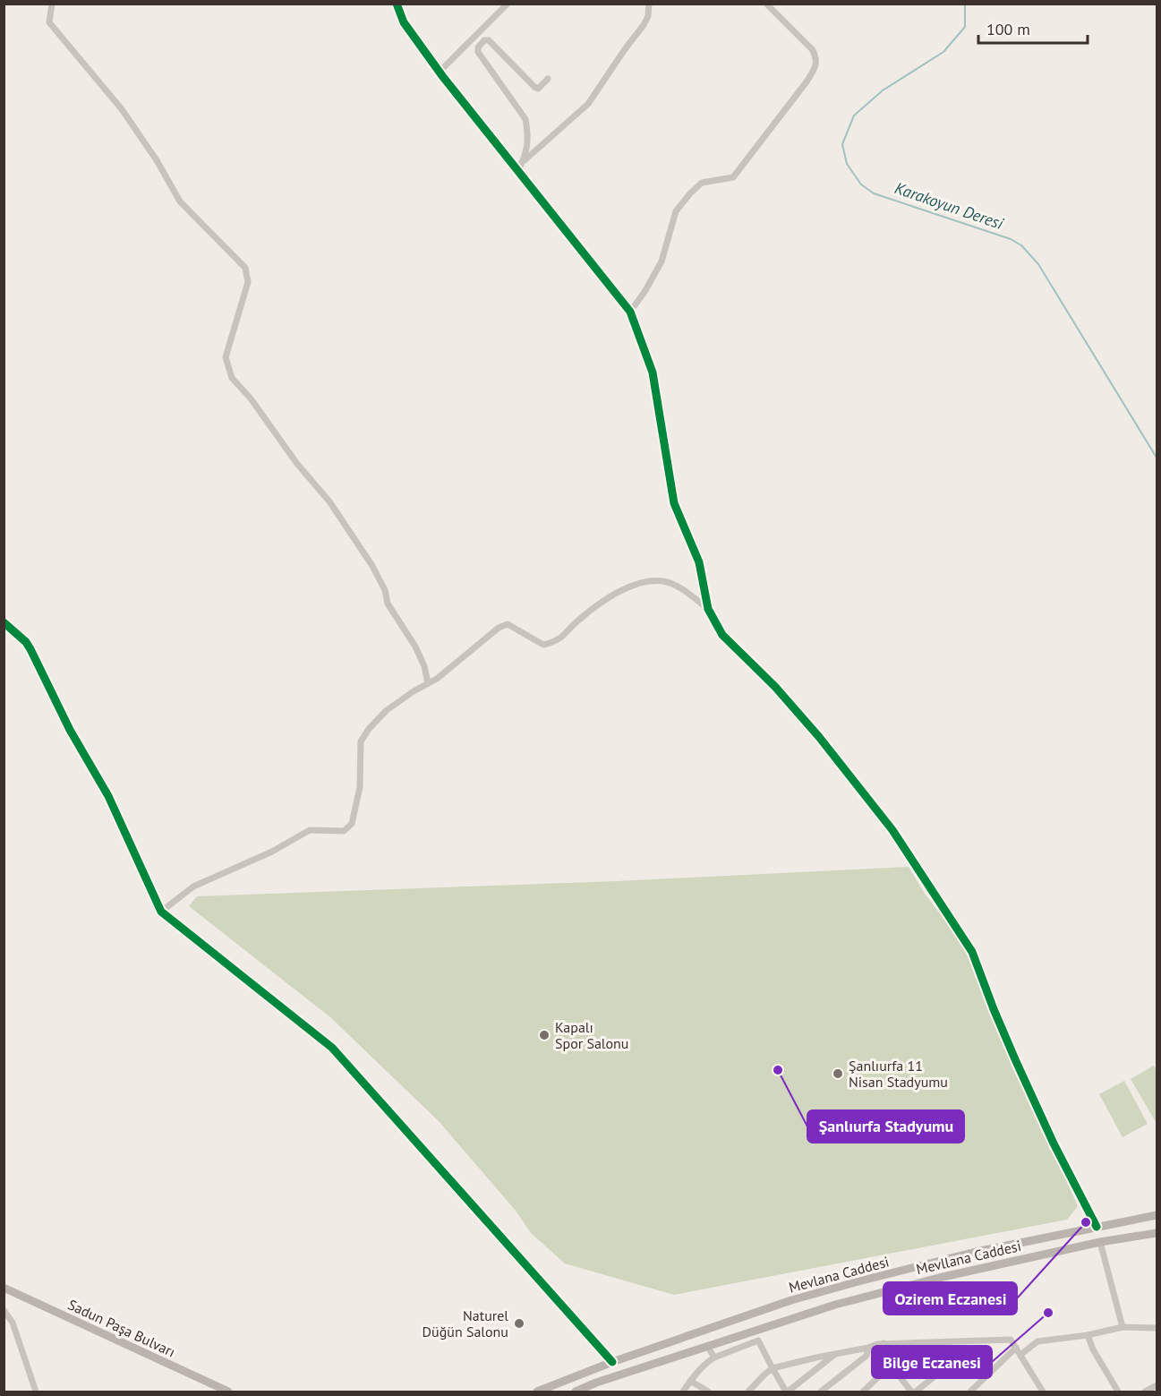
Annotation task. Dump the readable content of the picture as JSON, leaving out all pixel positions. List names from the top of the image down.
{
  "streets": {
    "main road": ["Mevllana Caddesi", "Mevlana Caddesi", "Sadun Paşa Bulvarı"]
  },
  "water": ["Karakoyun Deresi"],
  "places": [
    "Kapalı Spor Salonu",
    "Şanlıurfa Stadyumu",
    "Şanlıurfa 11 Nisan Stadyumu",
    "Ozirem Eczanesi",
    "Bilge Eczanesi",
    "Naturel Düğün Salonu"
  ],
  "scale_bar": "100 m"
}
